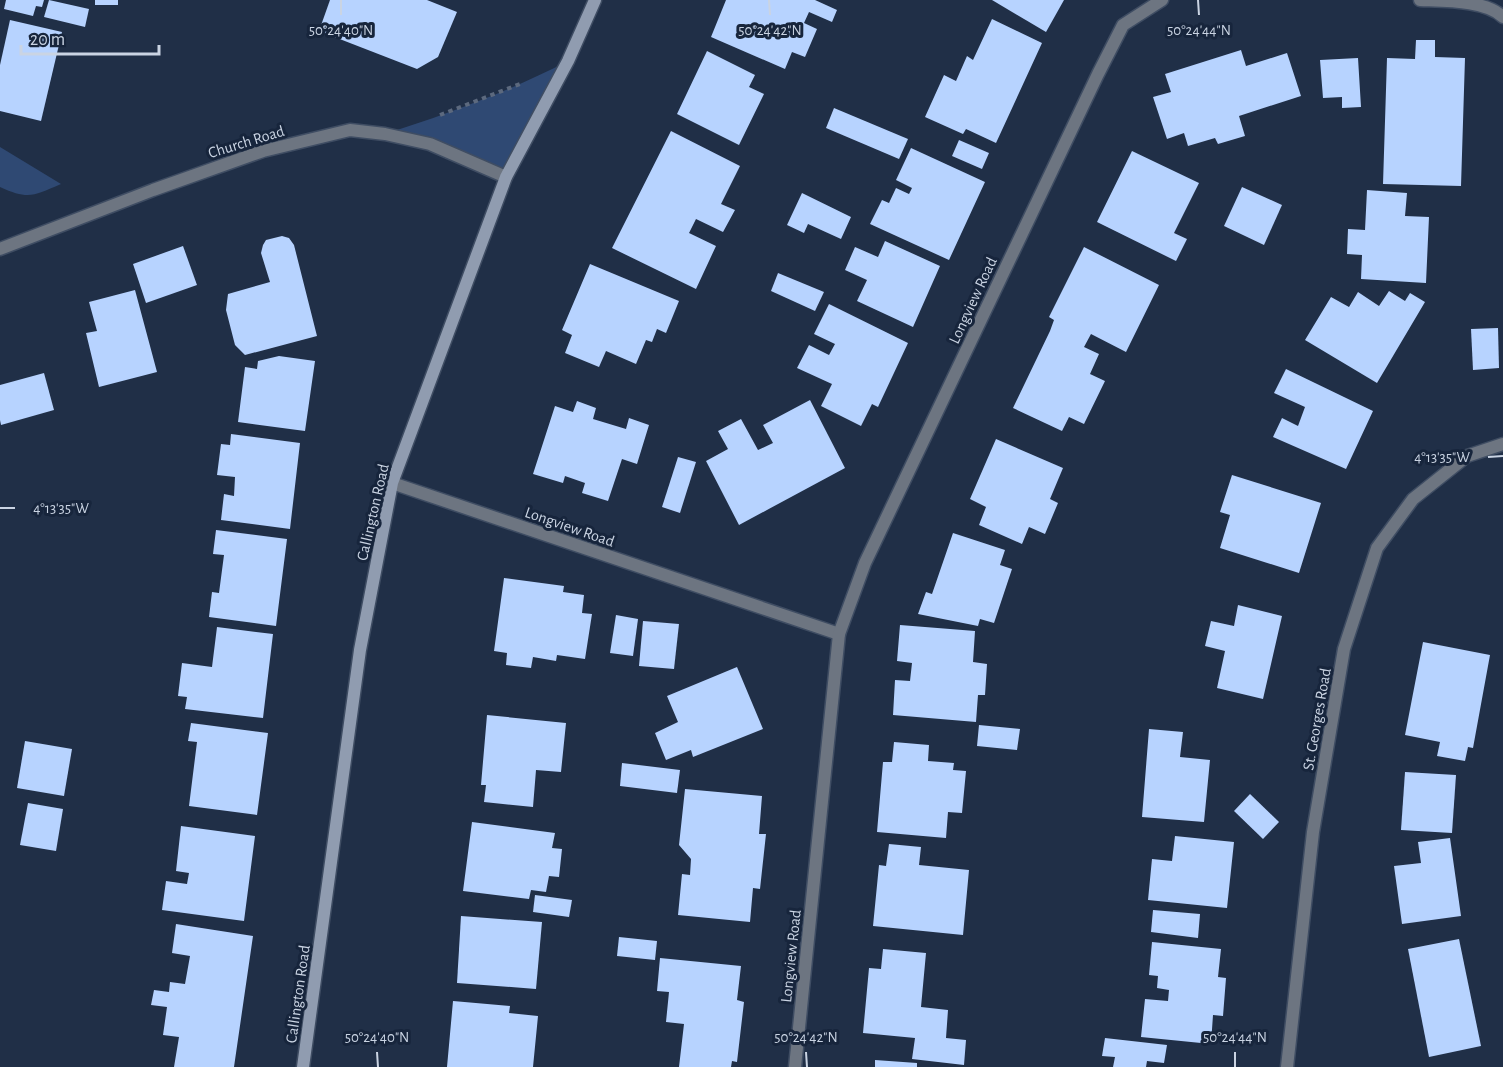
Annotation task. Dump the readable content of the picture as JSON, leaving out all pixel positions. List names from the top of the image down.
{
  "streets": {
    "street": [
      "Church Road",
      "Longview Road",
      "Callington Road",
      "St. Georges Road"
    ]
  },
  "crossings": [
    ["Church Road", "Callington Road"],
    ["Longview Road", "Callington Road"]
  ],
  "scale_bar": "20 m",
  "coordinates": [
    "50°24'40\"N",
    "50°24'42\"N",
    "50°24'44\"N",
    "4°13'35\"W"
  ]
}
